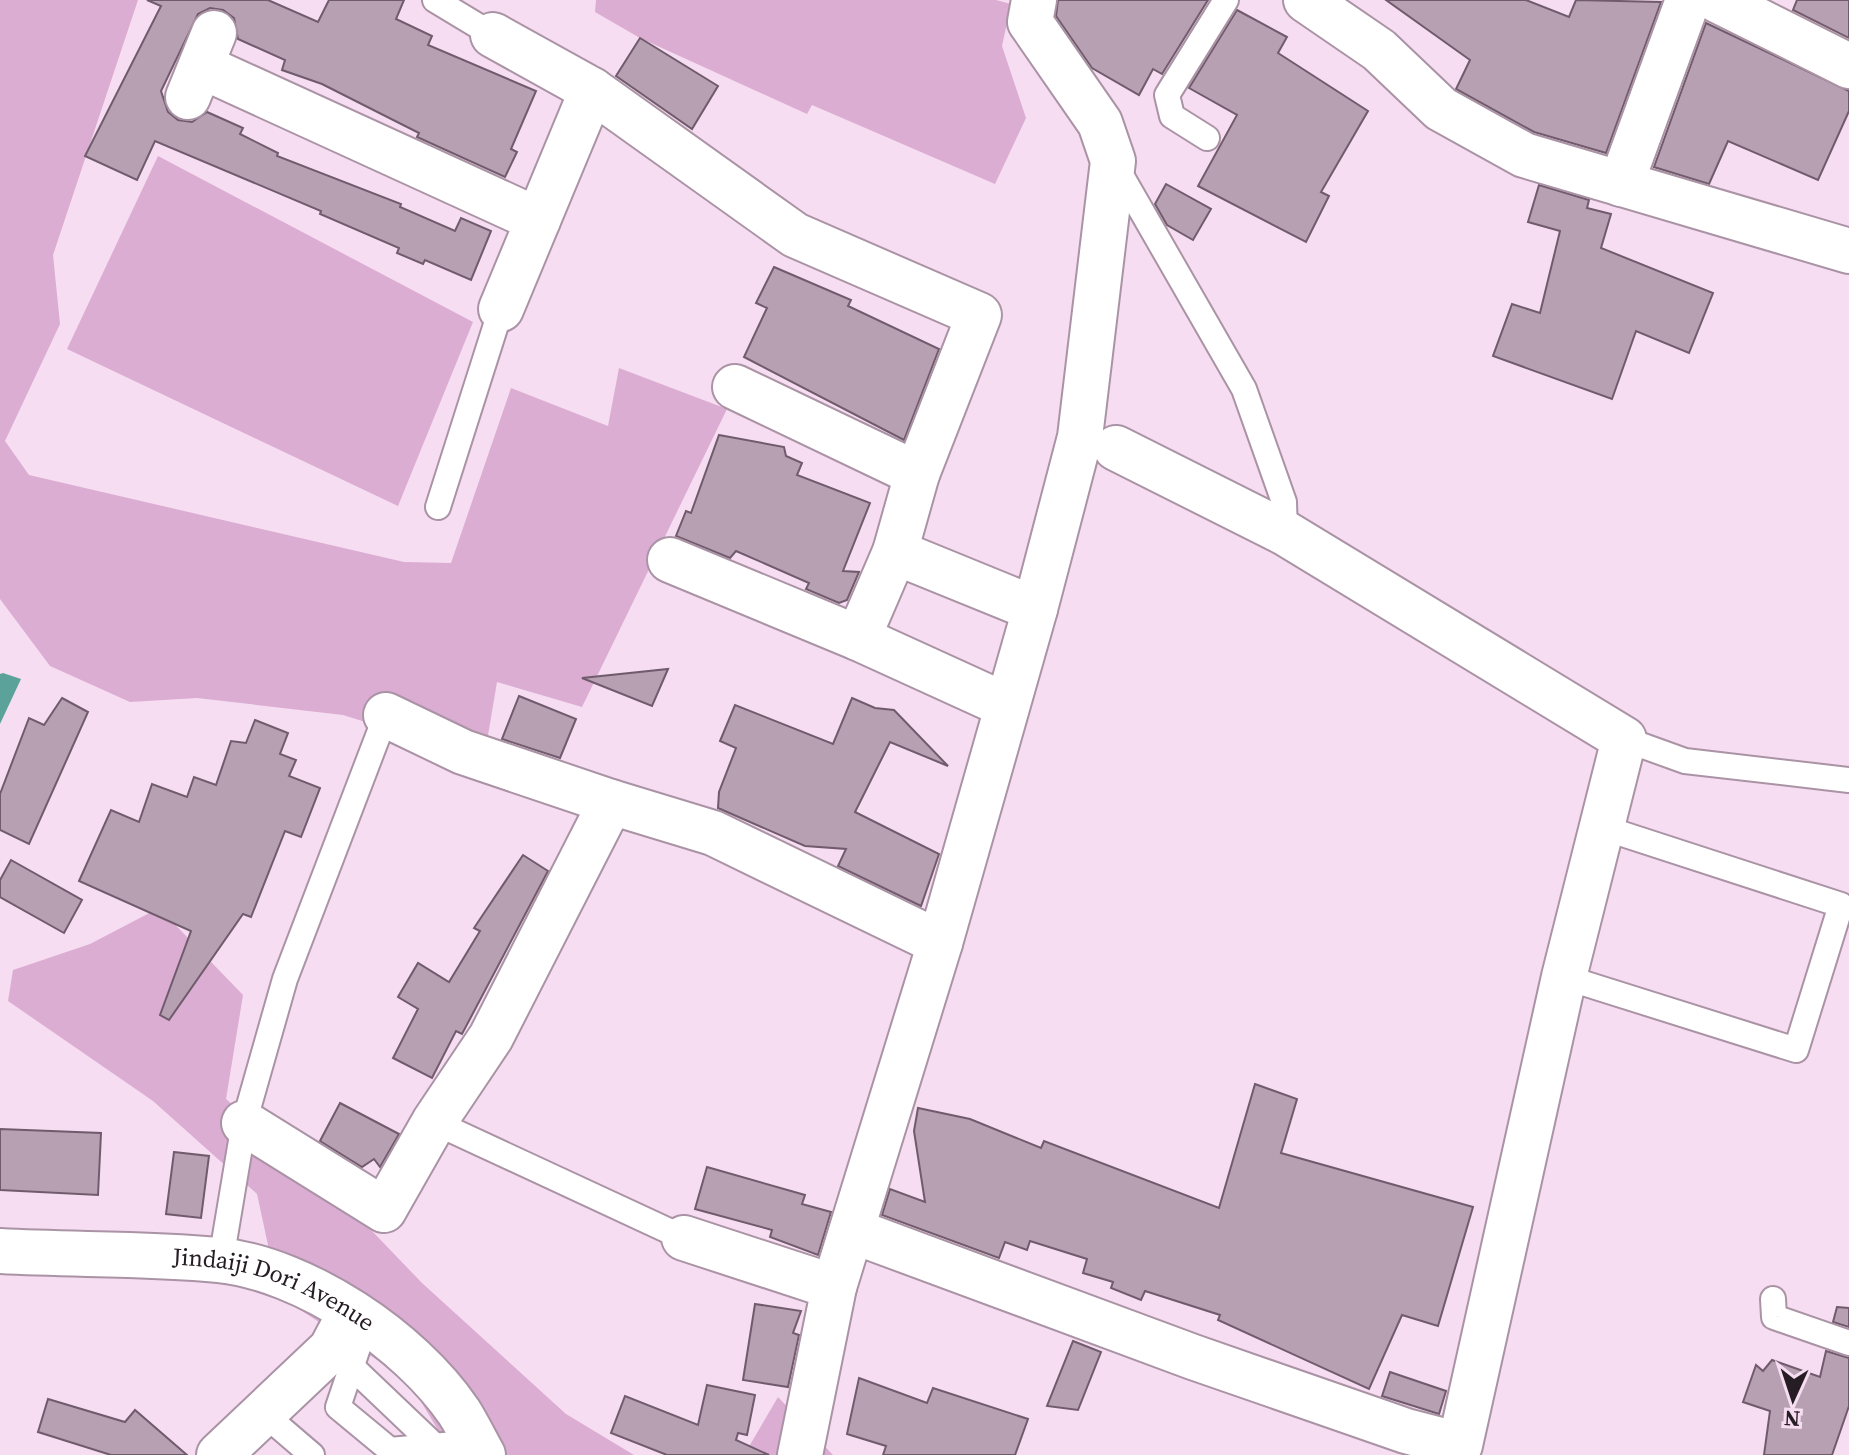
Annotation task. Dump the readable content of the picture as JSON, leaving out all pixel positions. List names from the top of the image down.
{
  "streets": {
    "street": ["Jindaiji Dori Avenue"]
  },
  "north": "bottom"
}
